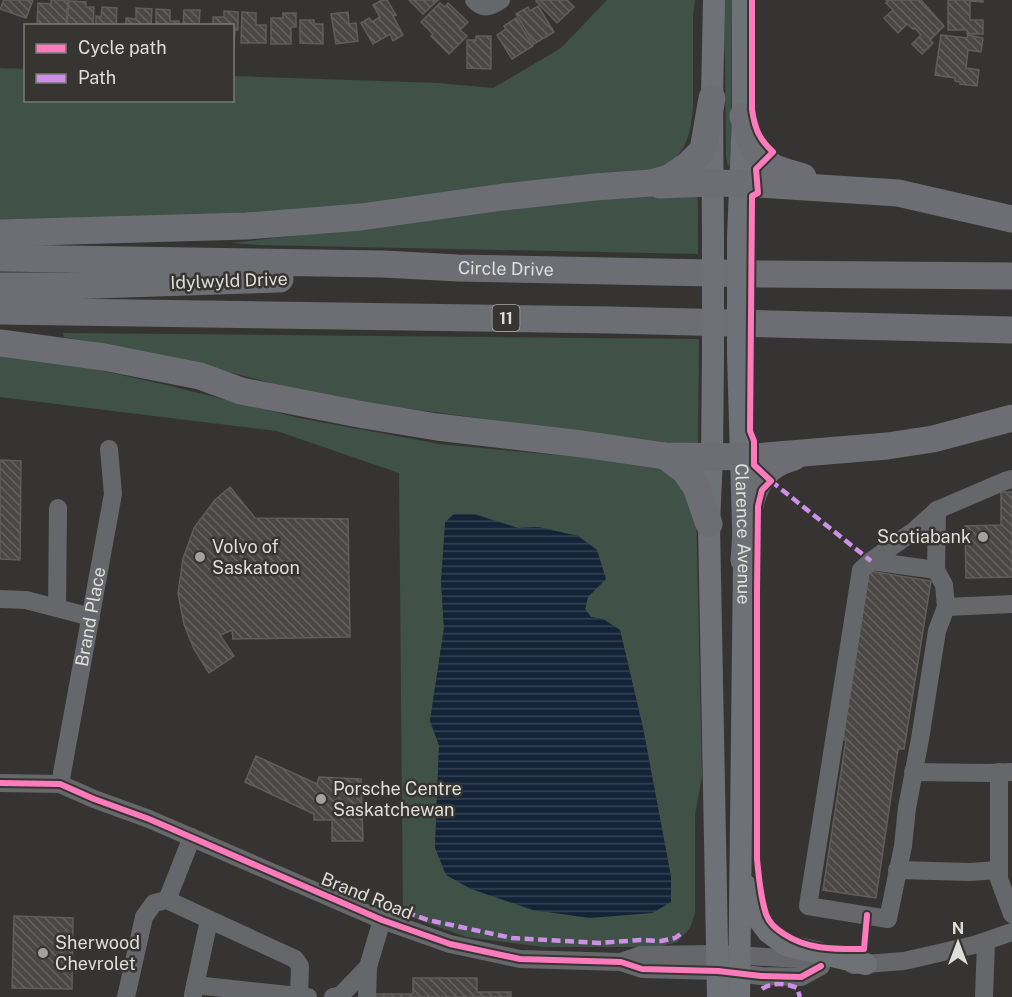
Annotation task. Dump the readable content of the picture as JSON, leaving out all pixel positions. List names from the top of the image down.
{
  "streets": {
    "highway": ["Circle Drive", "Idylwyld Drive", "11"],
    "main road": ["Clarence Avenue"],
    "street": ["Brand Place", "Brand Road"]
  },
  "crossings": [
    ["Circle Drive", "Idylwyld Drive"],
    ["Clarence Avenue", "Brand Road"],
    ["Brand Place", "Brand Road"]
  ],
  "places": [
    "Scotiabank",
    "Volvo of Saskatoon",
    "Porsche Centre Saskatchewan",
    "Sherwood Chevrolet"
  ],
  "legend": ["Cycle path", "Path"],
  "north": "top"
}
